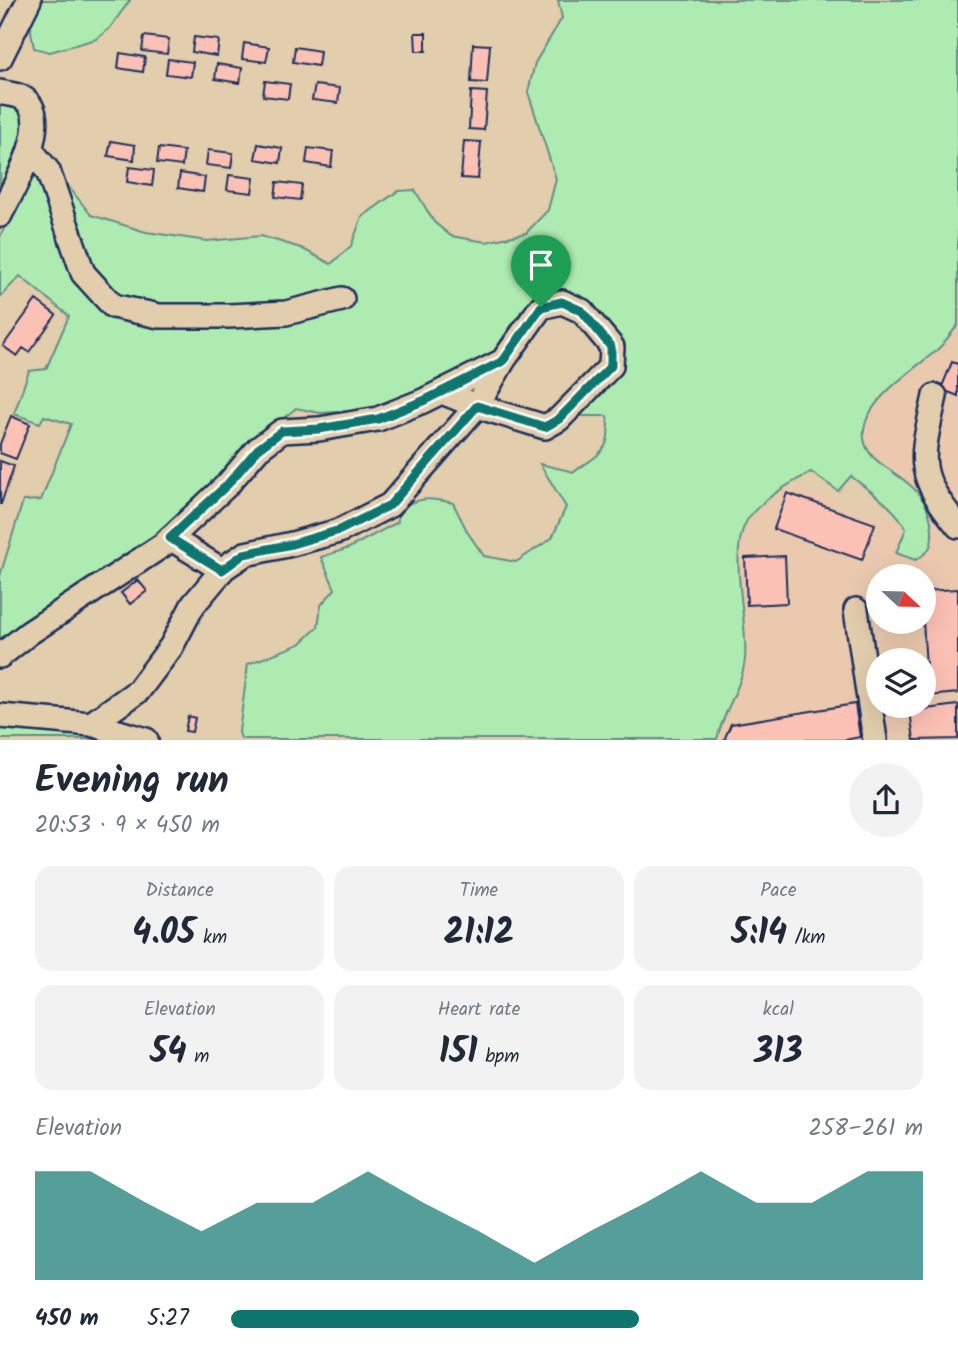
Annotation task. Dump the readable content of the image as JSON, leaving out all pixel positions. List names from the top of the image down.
{
  "north": "right",
  "page": {
    "heading": ["Evening run", "20:53 · 9 × 450 m"],
    "stats": [
      ["Distance", "4.05 km"],
      ["Time", "21:12"],
      ["Pace", "5:14 /km"],
      ["Elevation", "54 m"],
      ["Heart rate", "151 bpm"],
      ["kcal", "313"]
    ],
    "chart": ["Elevation", "258–261 m"],
    "list": [
      {
        "name": "450 m",
        "note": "5:27"
      }
    ]
  }
}
